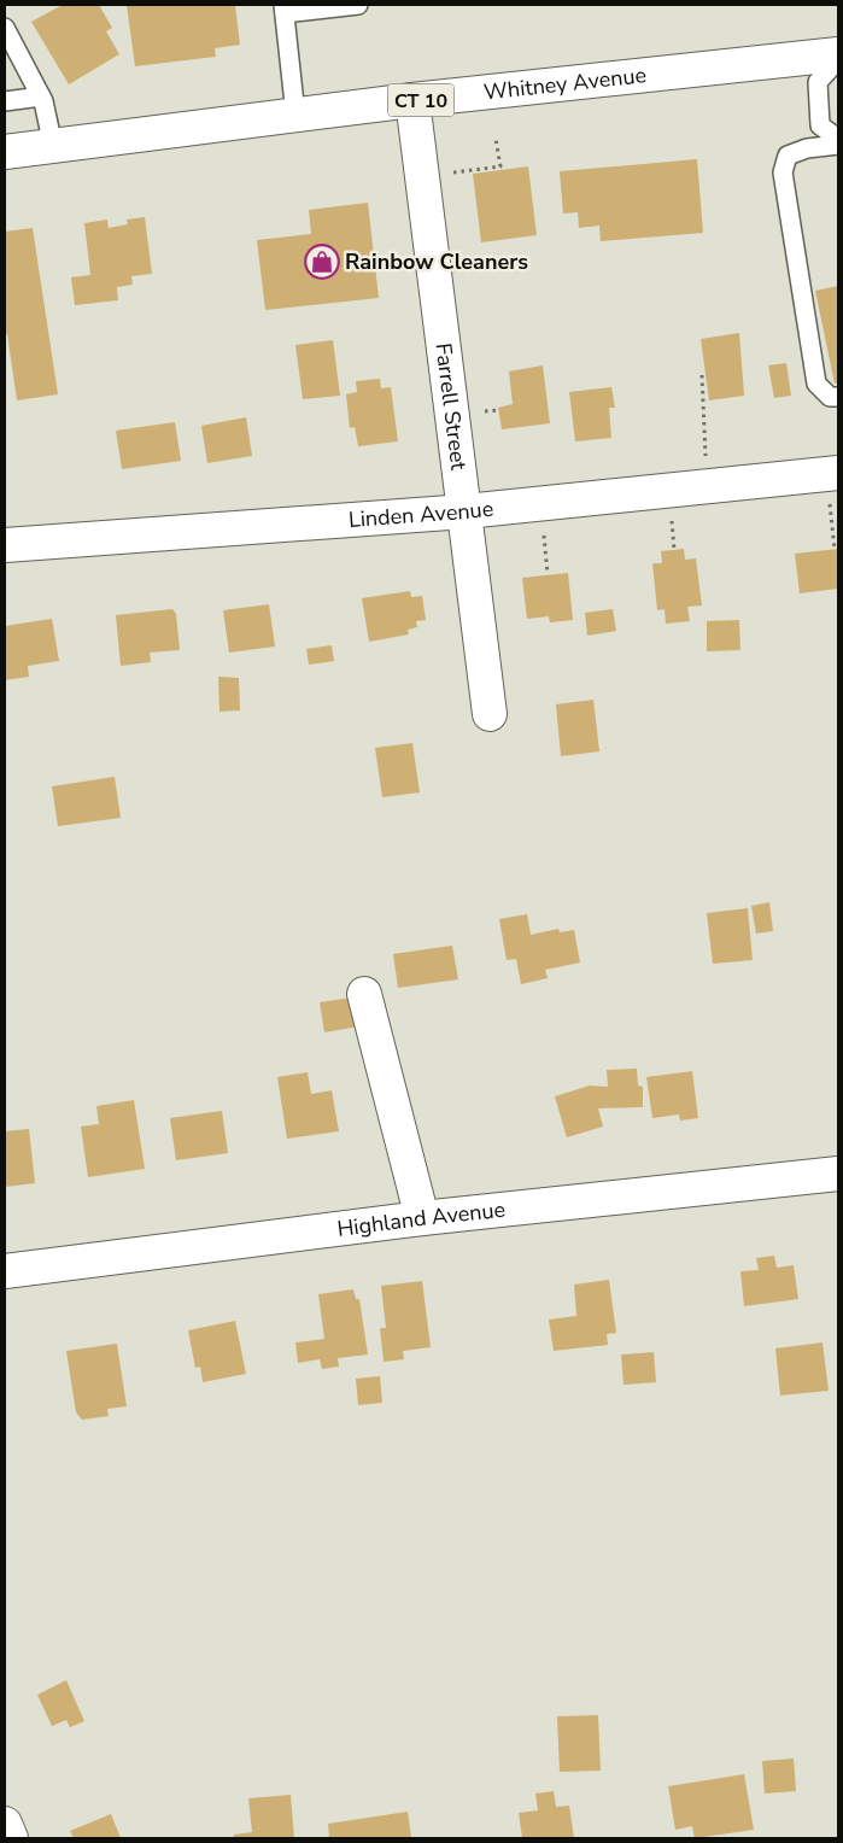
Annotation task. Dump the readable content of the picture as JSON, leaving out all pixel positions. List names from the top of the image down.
{
  "streets": {
    "street": [
      "Whitney Avenue",
      "CT 10",
      "Farrell Street",
      "Linden Avenue",
      "Highland Avenue"
    ]
  },
  "crossings": [
    ["Whitney Avenue", "Farrell Street"],
    ["Farrell Street", "Linden Avenue"]
  ],
  "places": {
    "shop": ["Rainbow Cleaners"]
  }
}
